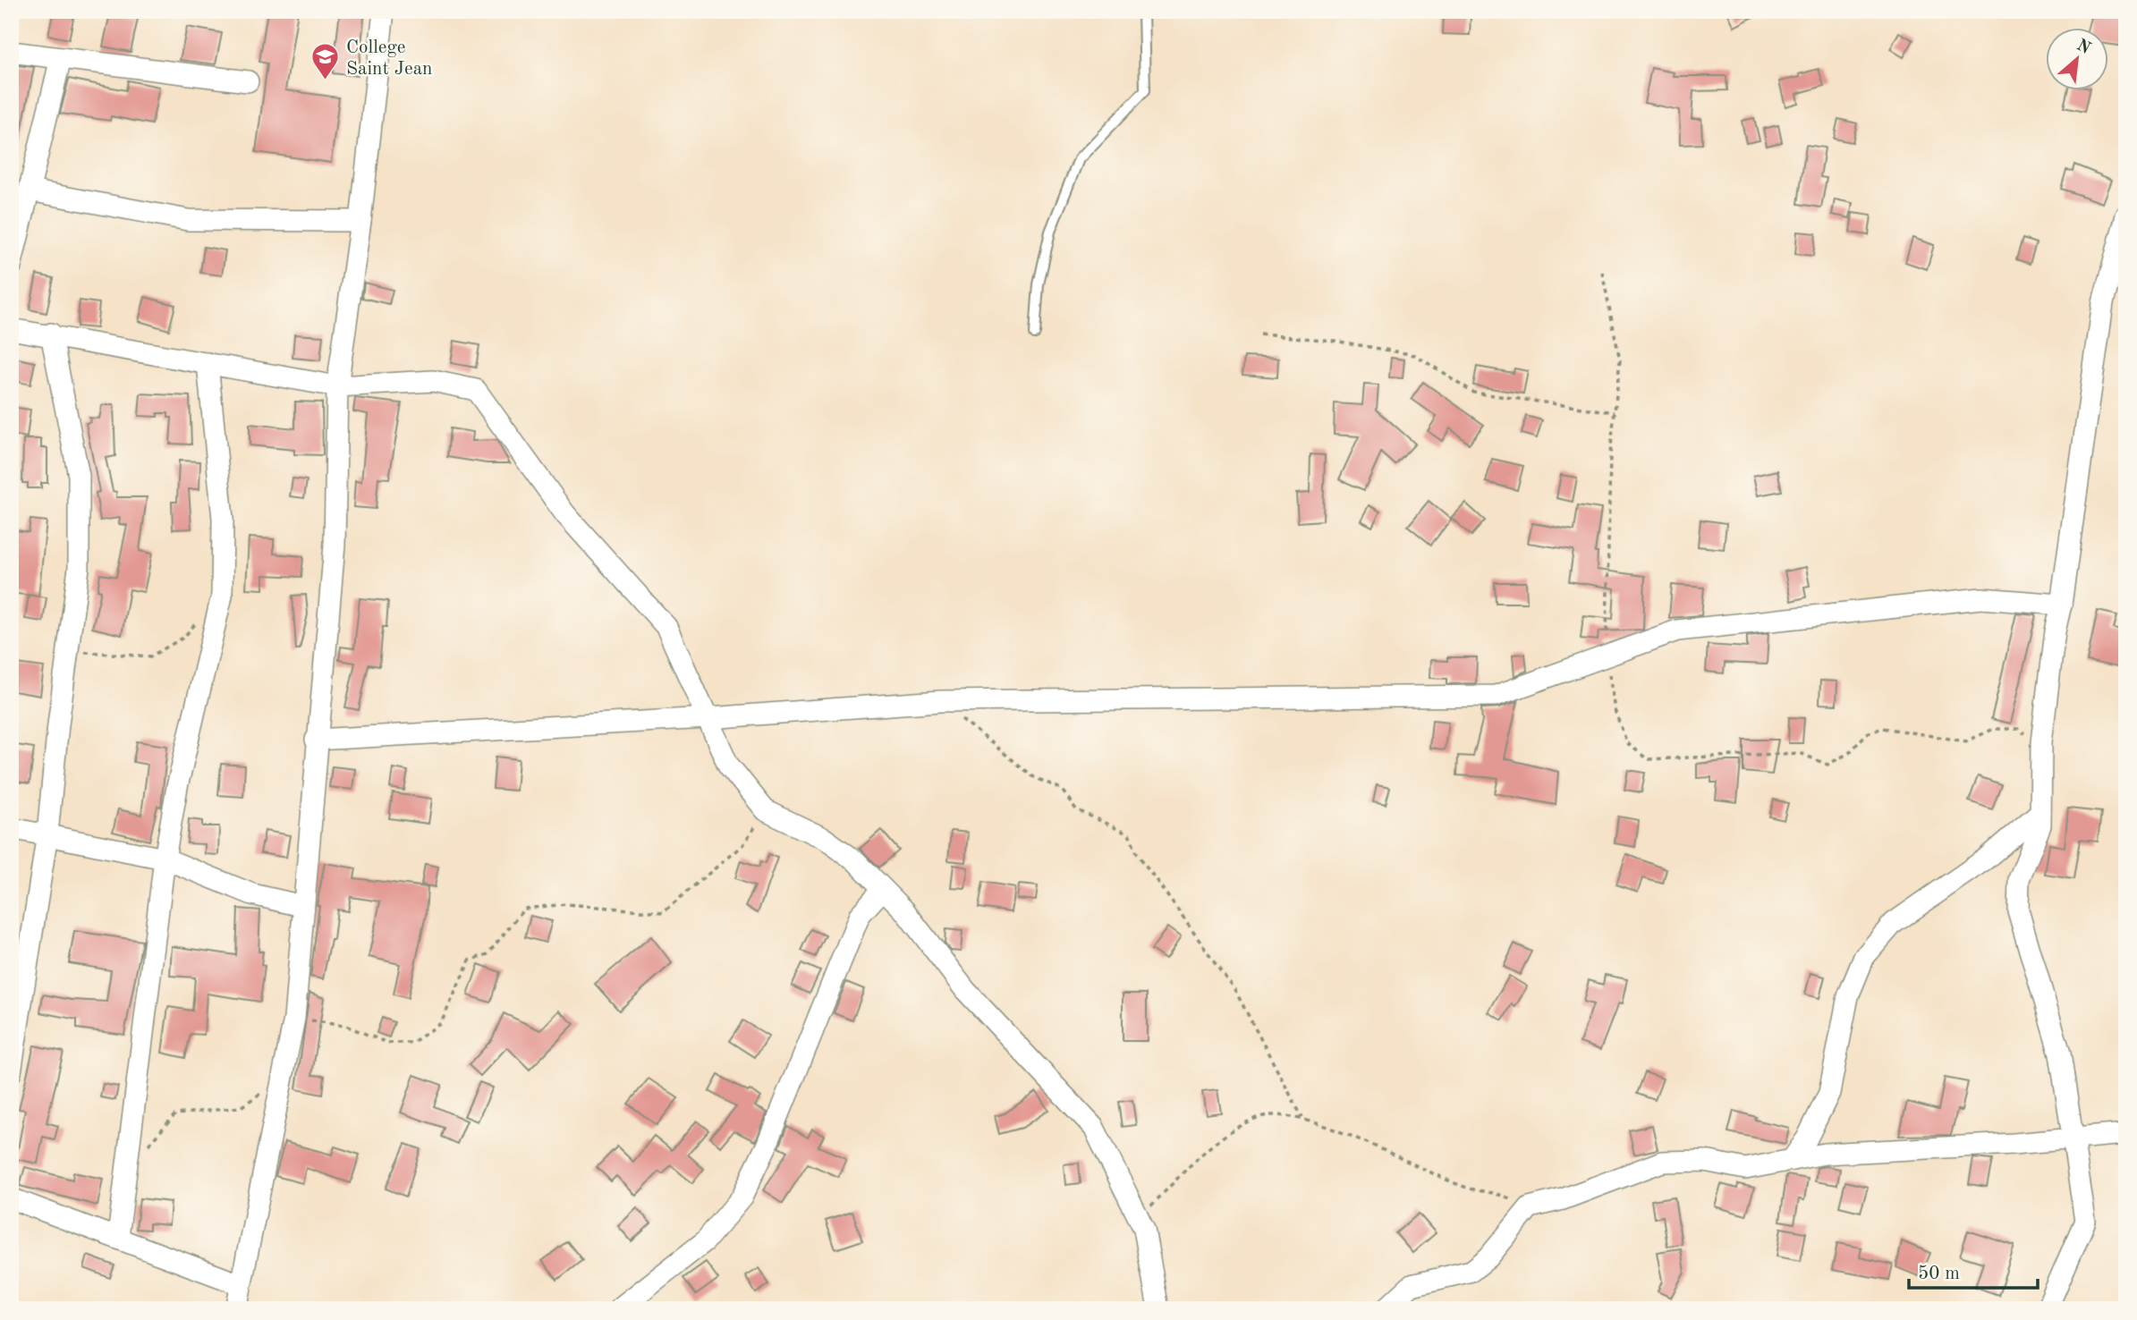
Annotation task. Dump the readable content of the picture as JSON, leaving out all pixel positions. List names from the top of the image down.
{
  "places": {
    "school or university": ["College Saint Jean"]
  },
  "scale_bar": "50 m",
  "north": "top right"
}
